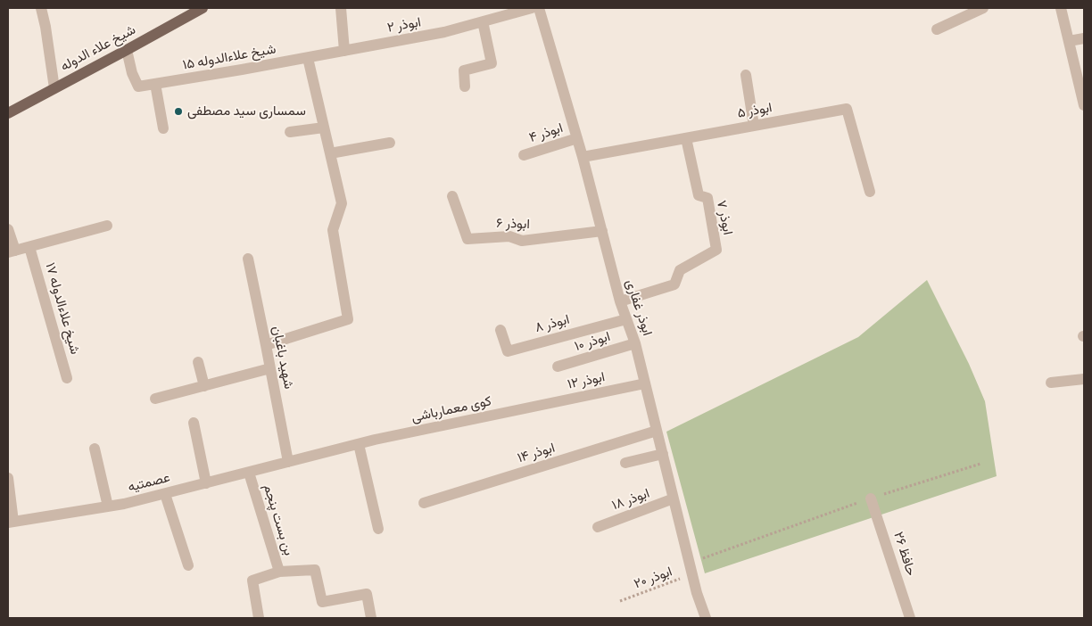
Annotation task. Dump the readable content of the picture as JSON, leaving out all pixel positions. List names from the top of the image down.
{
  "streets": {
    "main road": ["شیخ علاء الدوله"],
    "street": [
      "ابوذر ۲",
      "شیخ علاءالدوله ۱۵",
      "ابوذر ۵",
      "ابوذر ۴",
      "ابوذر ۷",
      "ابوذر ۶",
      "ابوذر غفاری",
      "شیخ علاءالدوله ۱۷",
      "ابوذر ۸",
      "ابوذر ۱۰",
      "شهید باغبان",
      "ابوذر ۱۲",
      "کوی معمارباشی",
      "ابوذر ۱۴",
      "عصمتیه",
      "ابوذر ۱۸",
      "بن بست پنجم",
      "حافظ ۲۶"
    ],
    "path": ["ابوذر ۲۰"]
  },
  "crossings": [
    ["ابوذر ۲", "شیخ علاءالدوله ۱۵"],
    ["شیخ علاء الدوله", "شیخ علاءالدوله ۱۵"],
    ["ابوذر ۵", "ابوذر ۷"],
    ["ابوذر ۵", "ابوذر غفاری"],
    ["ابوذر ۴", "ابوذر غفاری"],
    ["ابوذر ۷", "ابوذر غفاری"],
    ["ابوذر ۶", "ابوذر غفاری"],
    ["ابوذر غفاری", "ابوذر ۸"],
    ["ابوذر غفاری", "ابوذر ۱۰"],
    ["ابوذر غفاری", "ابوذر ۱۲"],
    ["ابوذر غفاری", "ابوذر ۱۴"],
    ["ابوذر غفاری", "ابوذر ۱۸"],
    ["ابوذر غفاری", "ابوذر ۲۰"],
    ["شهید باغبان", "عصمتیه"],
    ["ابوذر ۱۲", "کوی معمارباشی"],
    ["کوی معمارباشی", "عصمتیه"],
    ["عصمتیه", "بن بست پنجم"],
    ["حافظ ۲۶", "ابوذر ۲۰"]
  ],
  "places": ["سمساری سید مصطفی"]
}
